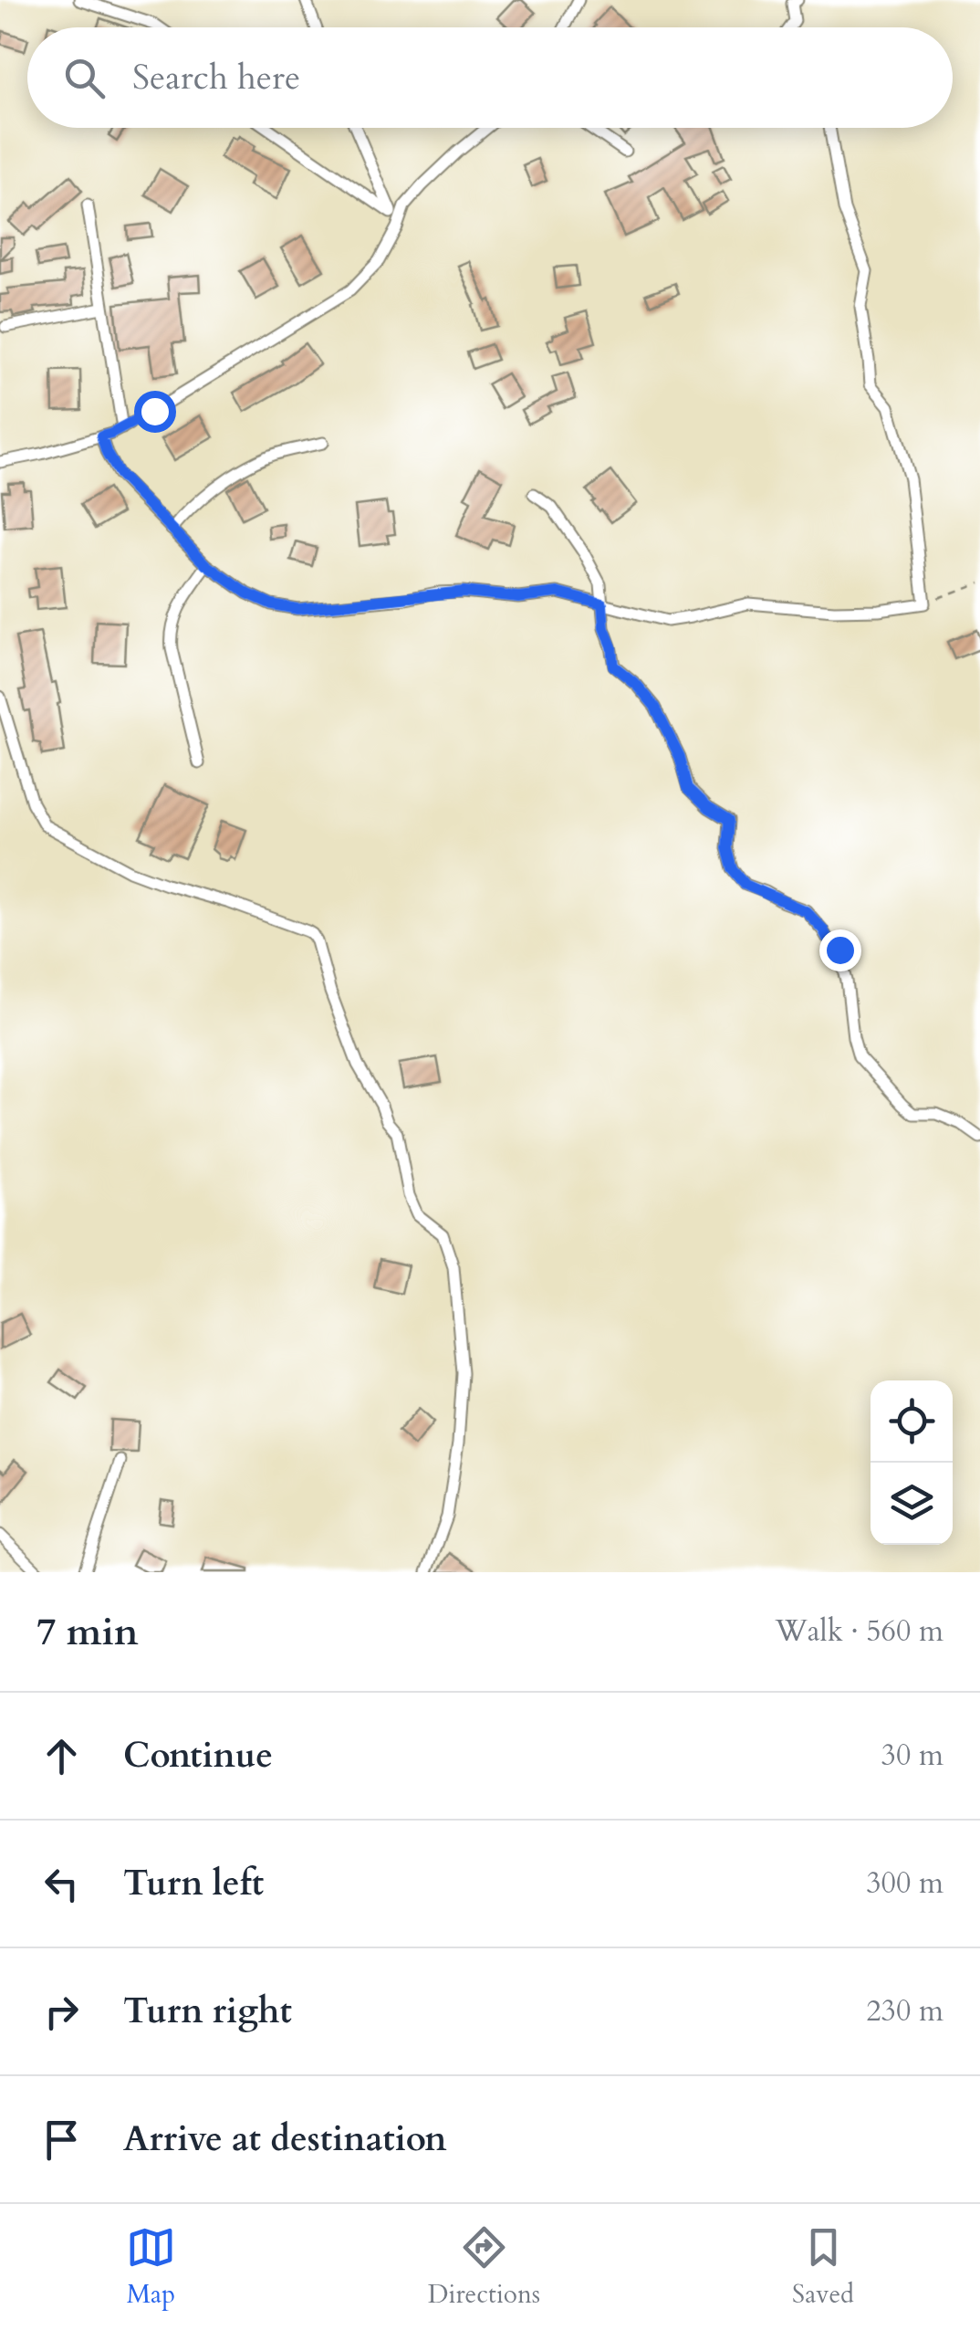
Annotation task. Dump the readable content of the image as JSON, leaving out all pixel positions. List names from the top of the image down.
{
  "page": {
    "search": "Search here",
    "heading": ["7 min", "Walk · 560 m"],
    "list": [
      ["Continue", "30 m"],
      ["Turn left", "300 m"],
      ["Turn right", "230 m"],
      "Arrive at destination"
    ],
    "nav": ["Map", "Directions", "Saved"]
  }
}
